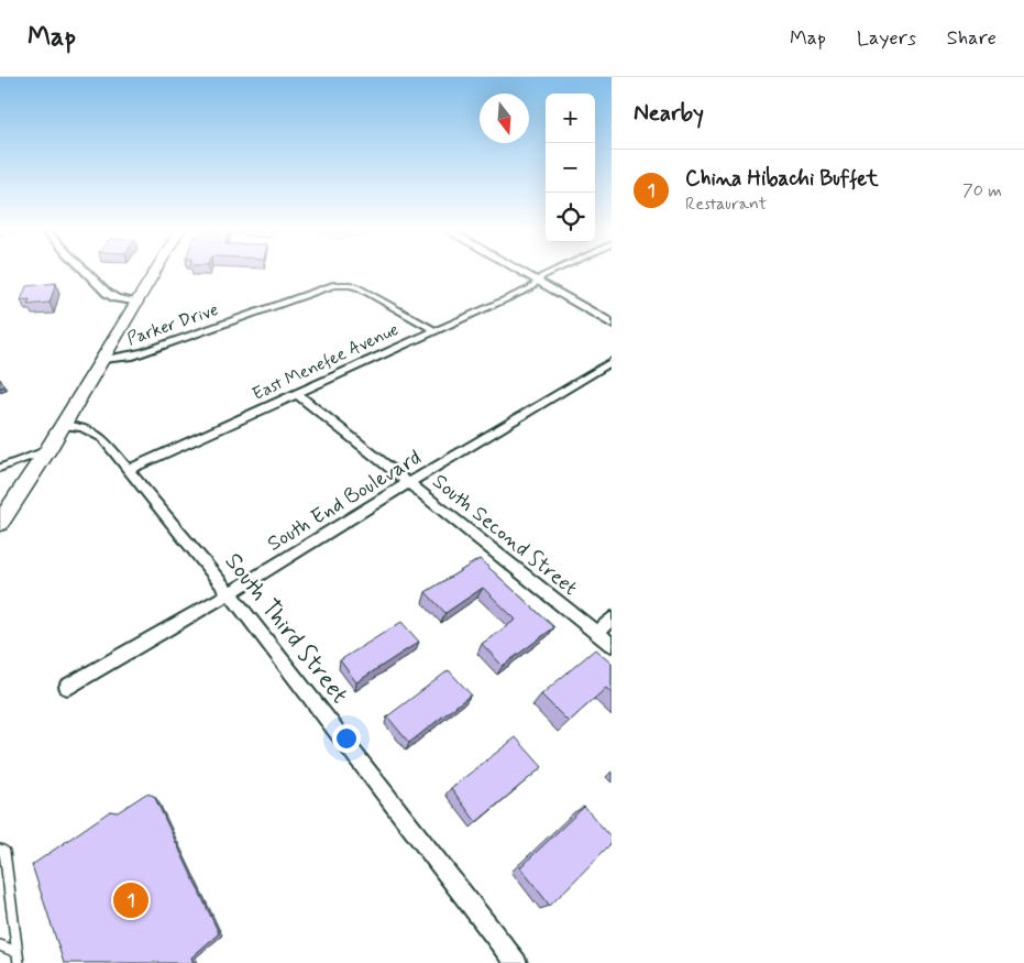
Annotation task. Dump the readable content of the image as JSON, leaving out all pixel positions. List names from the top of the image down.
{
  "streets": {
    "street": [
      "Parker Drive",
      "East Menefee Avenue",
      "South End Boulevard",
      "South Second Street",
      "South Third Street"
    ]
  },
  "crossings": [
    ["Parker Drive", "East Menefee Avenue"],
    ["East Menefee Avenue", "South Second Street"],
    ["East Menefee Avenue", "South Third Street"],
    ["South End Boulevard", "South Second Street"],
    ["South End Boulevard", "South Third Street"]
  ],
  "north": "bottom",
  "page": {
    "header": "Map",
    "nav": ["Map", "Layers", "Share"],
    "heading": "Nearby",
    "map_buttons": ["+", "−"],
    "list": [
      {
        "mark": "1",
        "name": "China Hibachi Buffet",
        "note": "Restaurant",
        "value": "70 m"
      }
    ],
    "pins": "1"
  }
}
